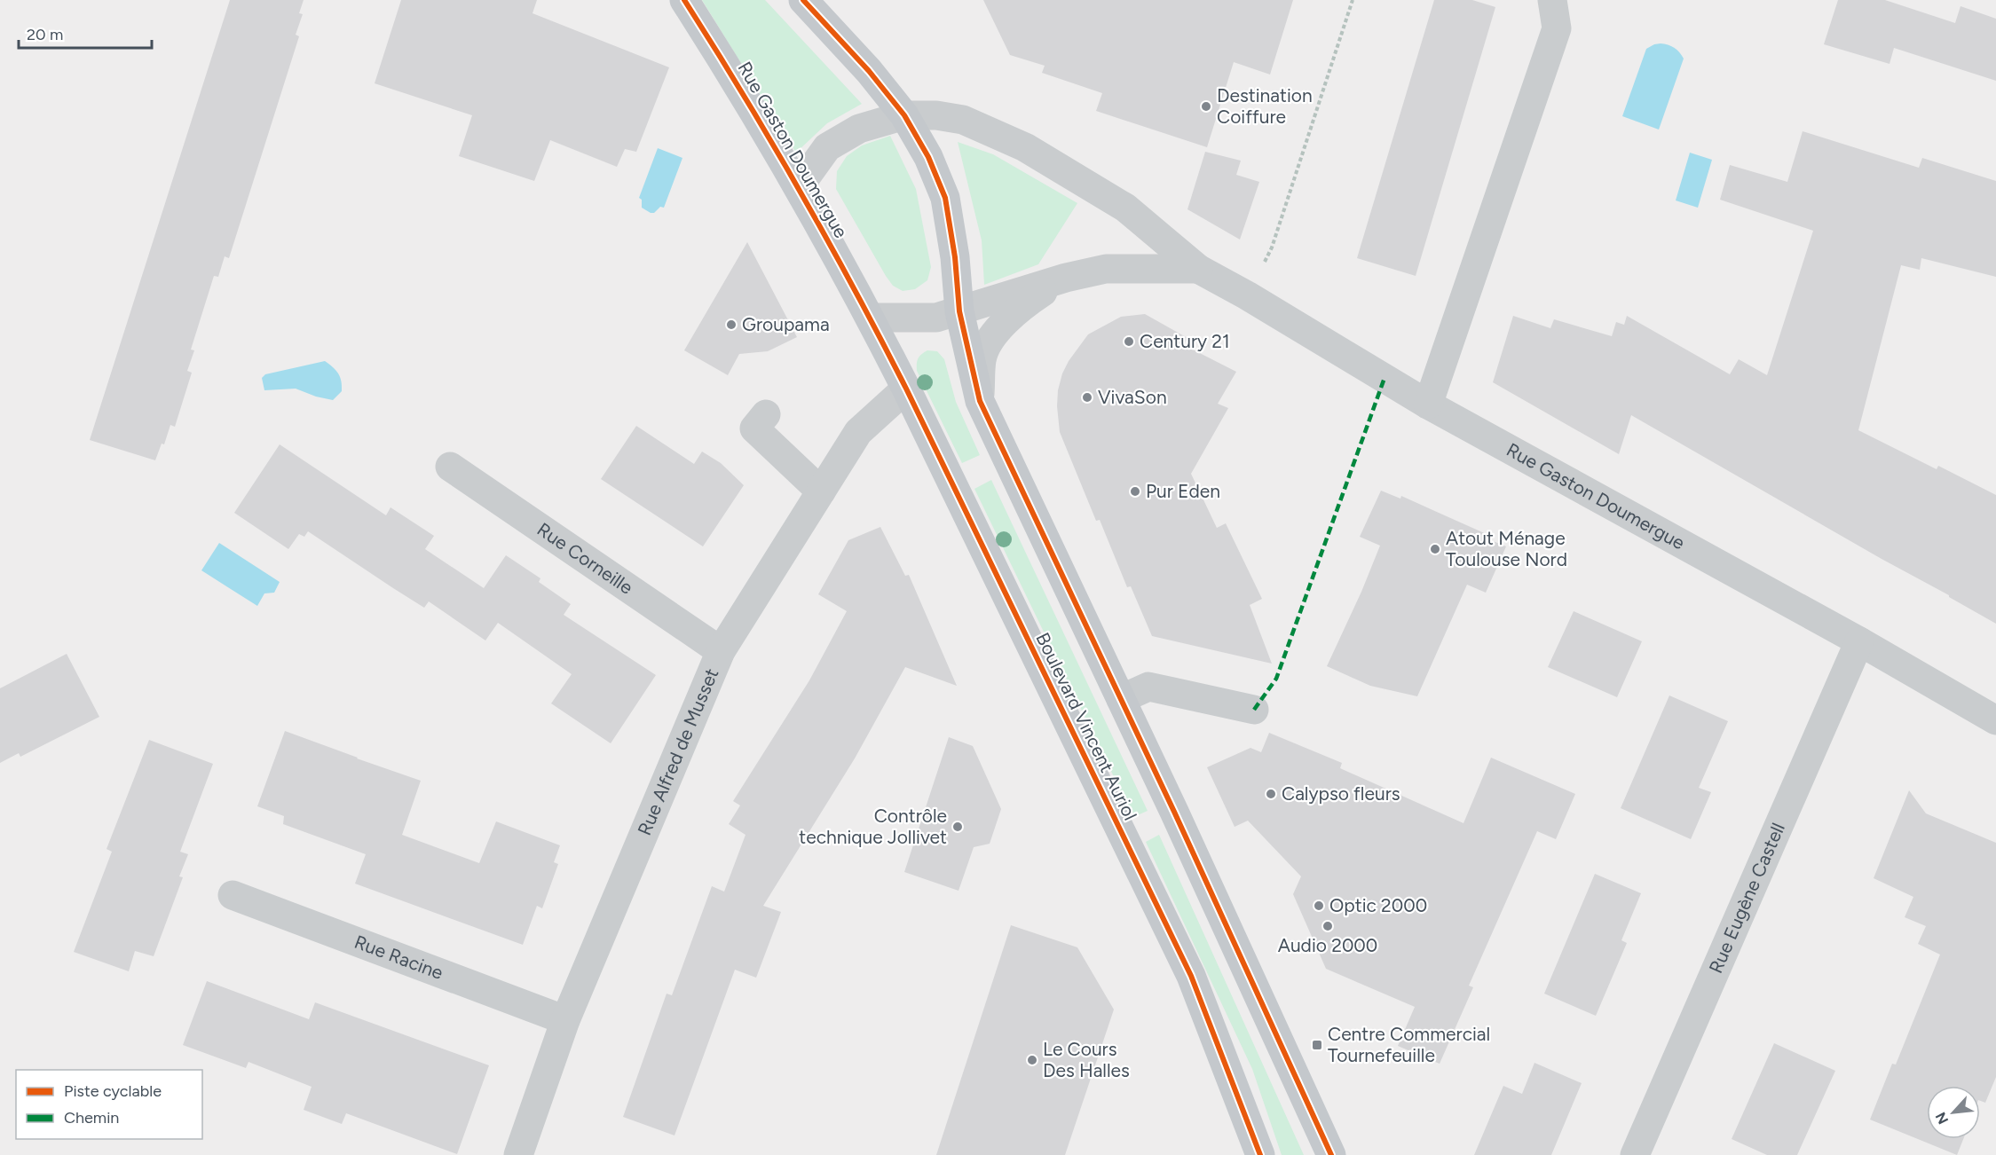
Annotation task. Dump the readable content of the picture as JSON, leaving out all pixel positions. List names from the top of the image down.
{
  "streets": {
    "main road": ["Rue Gaston Doumergue", "Boulevard Vincent Auriol"],
    "street": [
      "Rue Corneille",
      "Rue Alfred de Musset",
      "Rue Eugène Castell",
      "Rue Racine"
    ]
  },
  "crossings": [
    ["Rue Gaston Doumergue", "Boulevard Vincent Auriol"],
    ["Rue Gaston Doumergue", "Rue Eugène Castell"],
    ["Rue Corneille", "Rue Alfred de Musset"],
    ["Boulevard Vincent Auriol", "Rue Alfred de Musset"],
    ["Rue Alfred de Musset", "Rue Racine"]
  ],
  "places": {
    "other": [
      "Destination Coiffure",
      "Groupama",
      "Century 21",
      "VivaSon",
      "Pur Eden",
      "Atout Ménage Toulouse Nord",
      "Calypso fleurs",
      "Contrôle technique Jollivet",
      "Optic 2000",
      "Audio 2000",
      "Le Cours Des Halles"
    ],
    "transit": ["Centre Commercial Tournefeuille"]
  },
  "legend": ["Piste cyclable", "Chemin"],
  "scale_bar": "20 m",
  "north": "bottom left"
}
